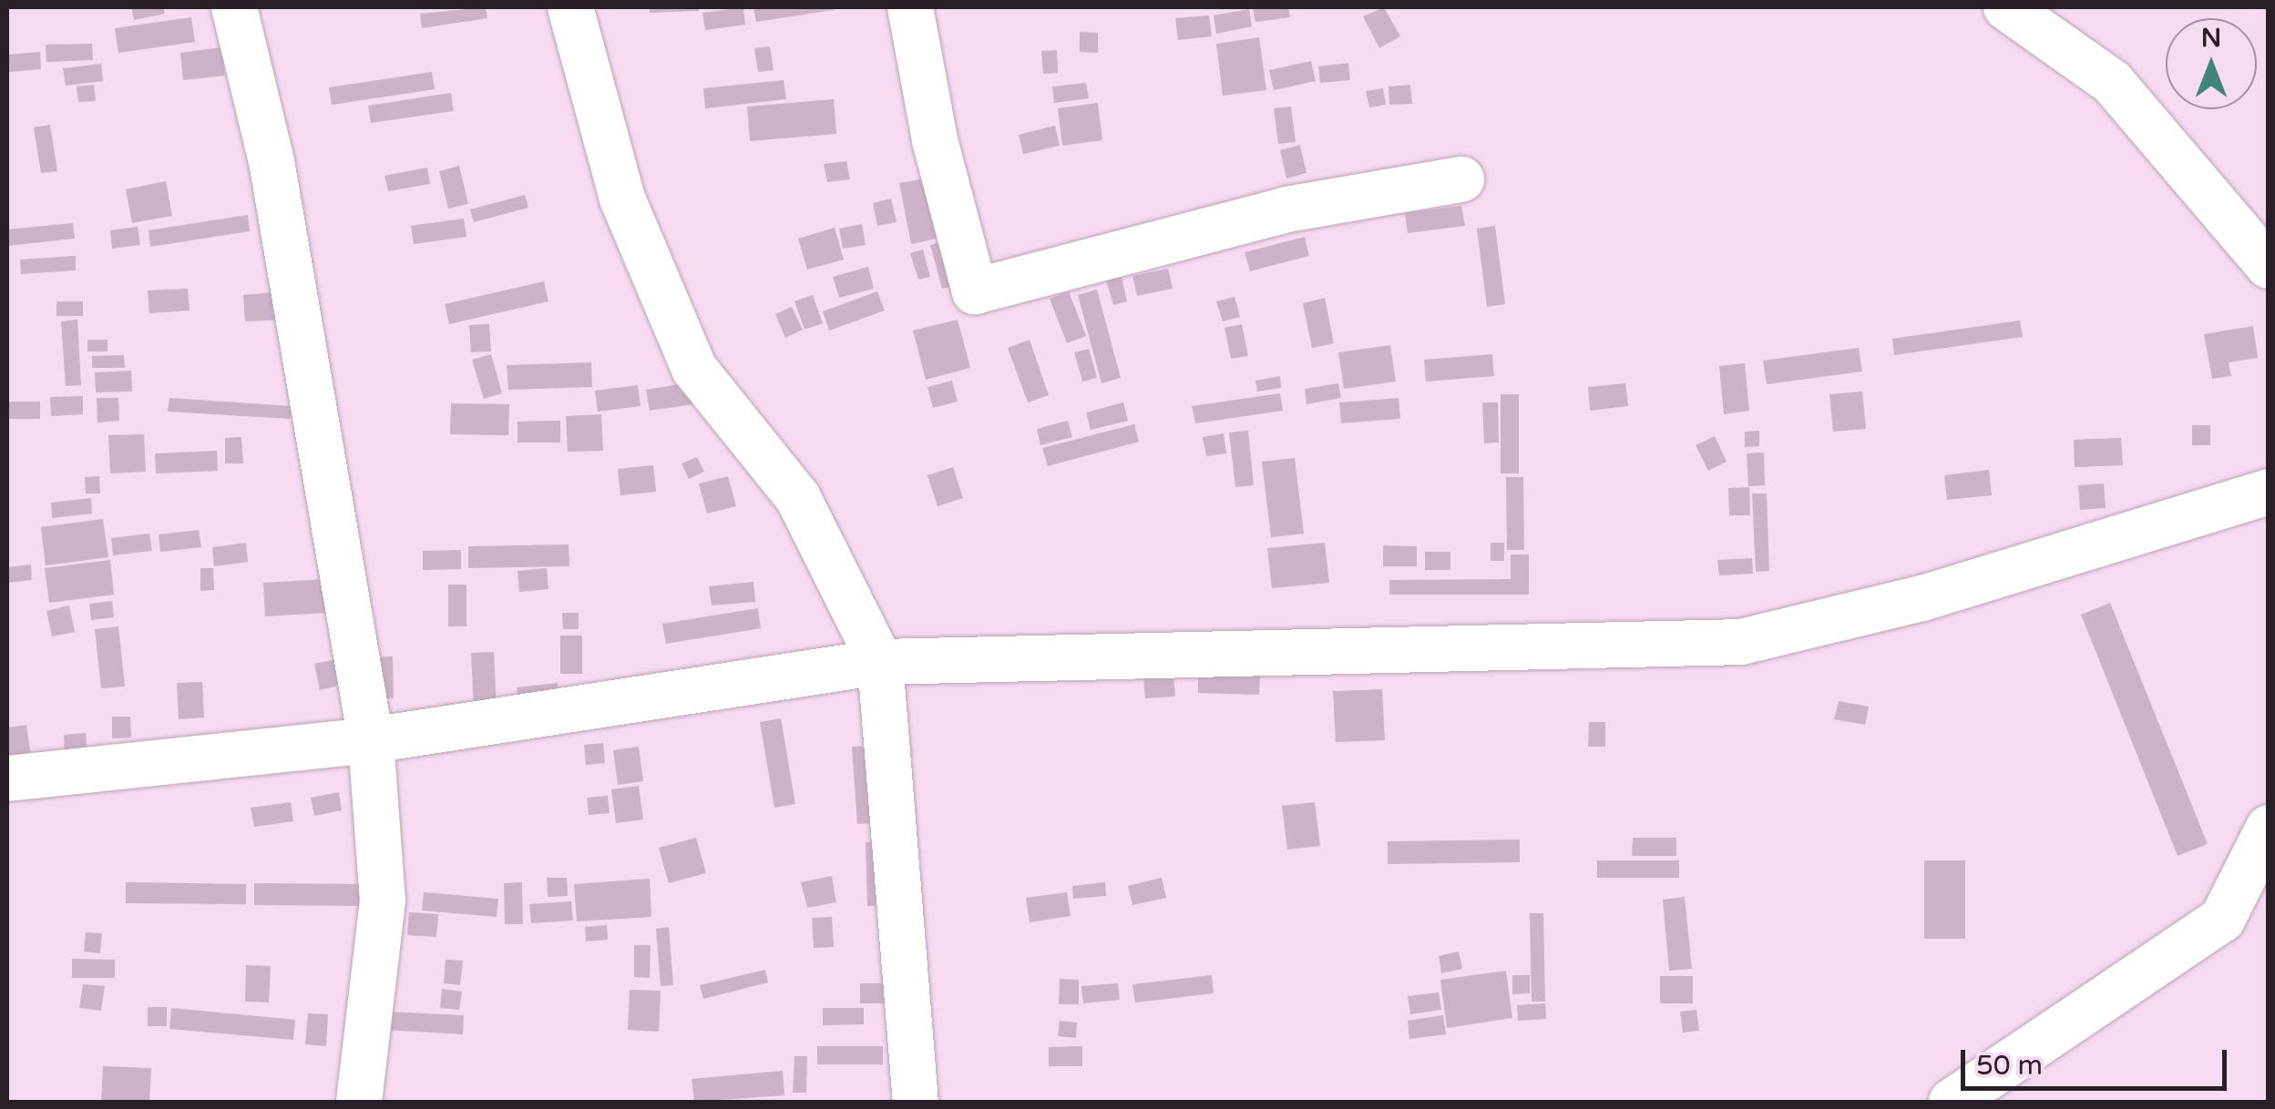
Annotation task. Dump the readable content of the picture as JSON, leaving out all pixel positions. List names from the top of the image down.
{
  "scale_bar": "50 m",
  "north": "top"
}
